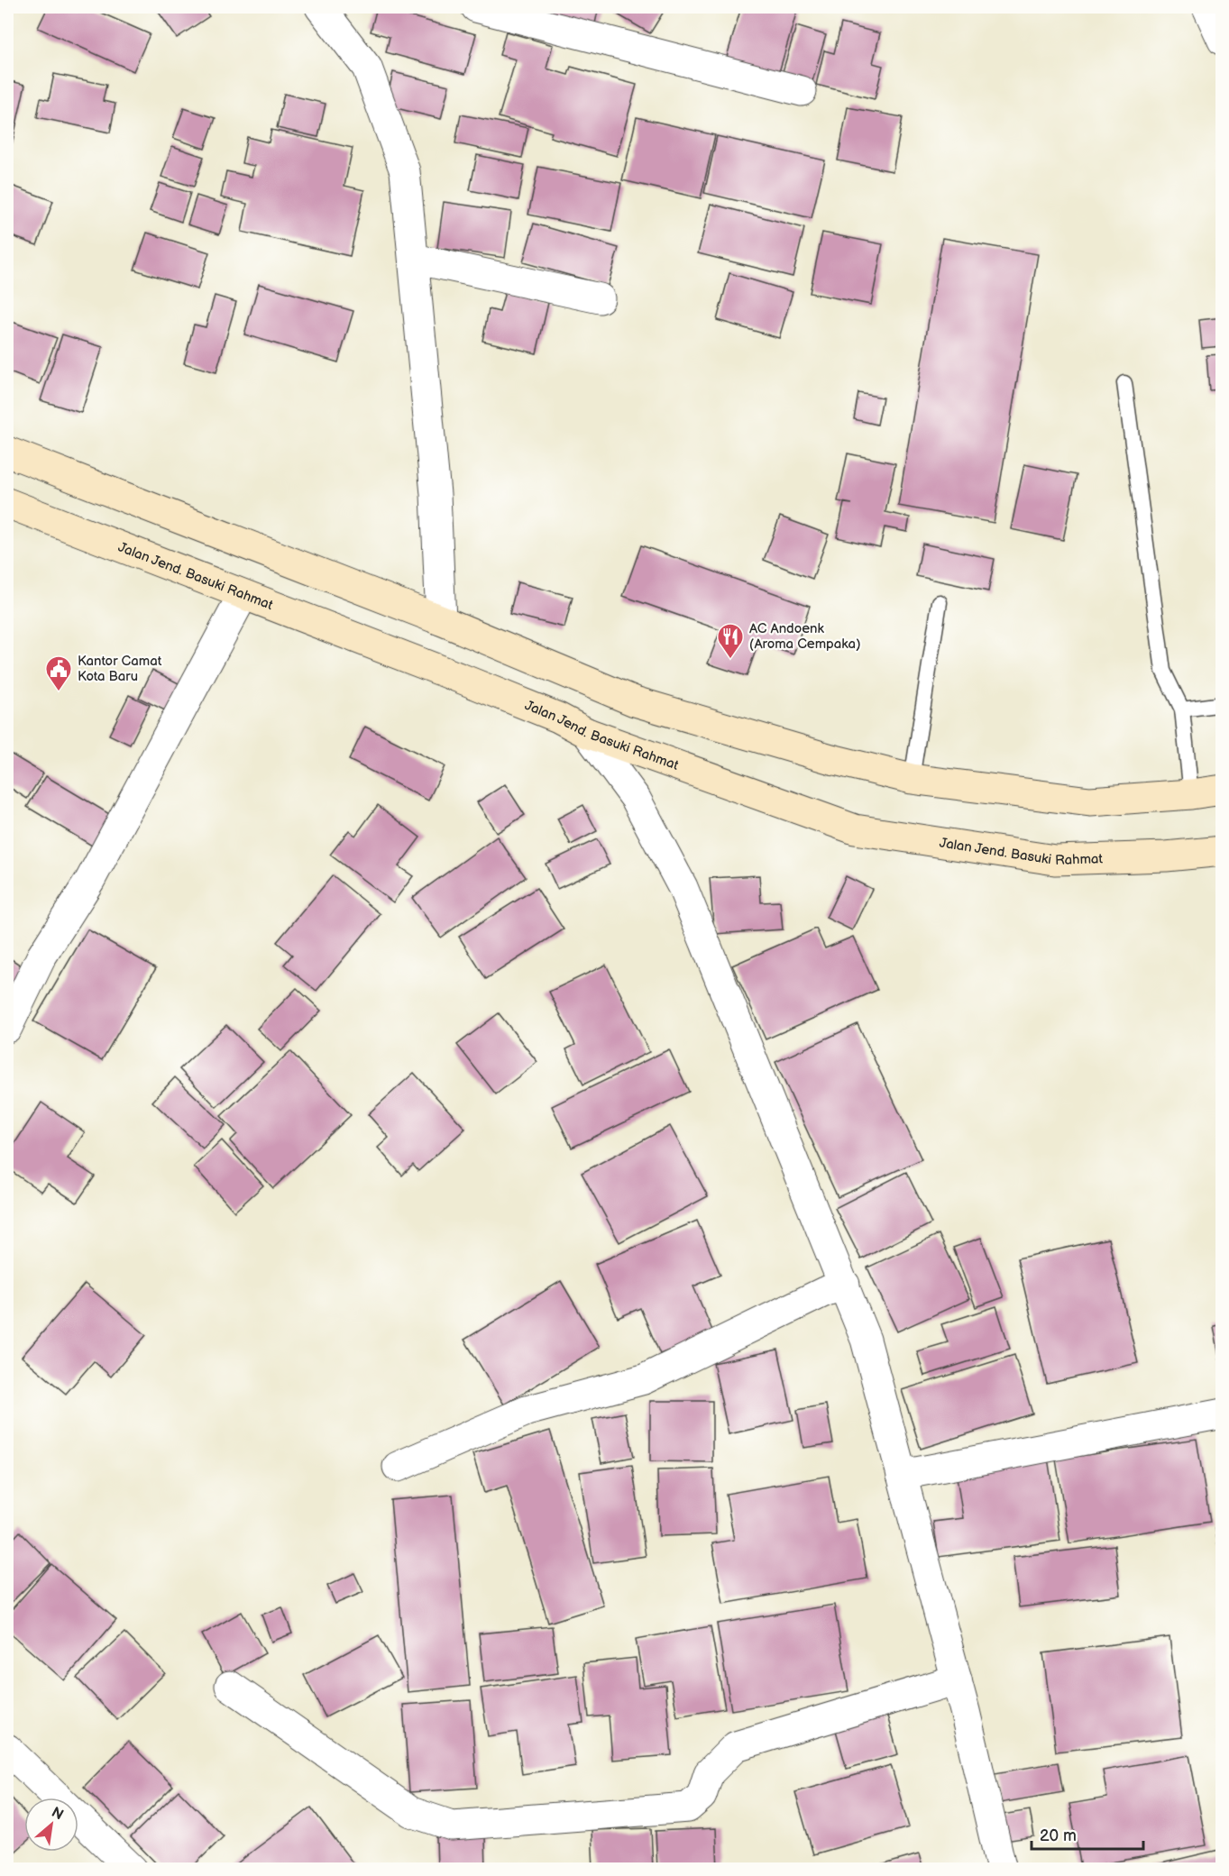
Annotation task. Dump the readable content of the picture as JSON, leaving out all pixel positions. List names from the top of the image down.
{
  "streets": {
    "main road": ["Jalan Jend. Basuki Rahmat"]
  },
  "places": {
    "restaurant": ["AC Andoenk (Aroma Cempaka)"],
    "public building": ["Kantor Camat Kota Baru"]
  },
  "scale_bar": "20 m",
  "north": "top right"
}
